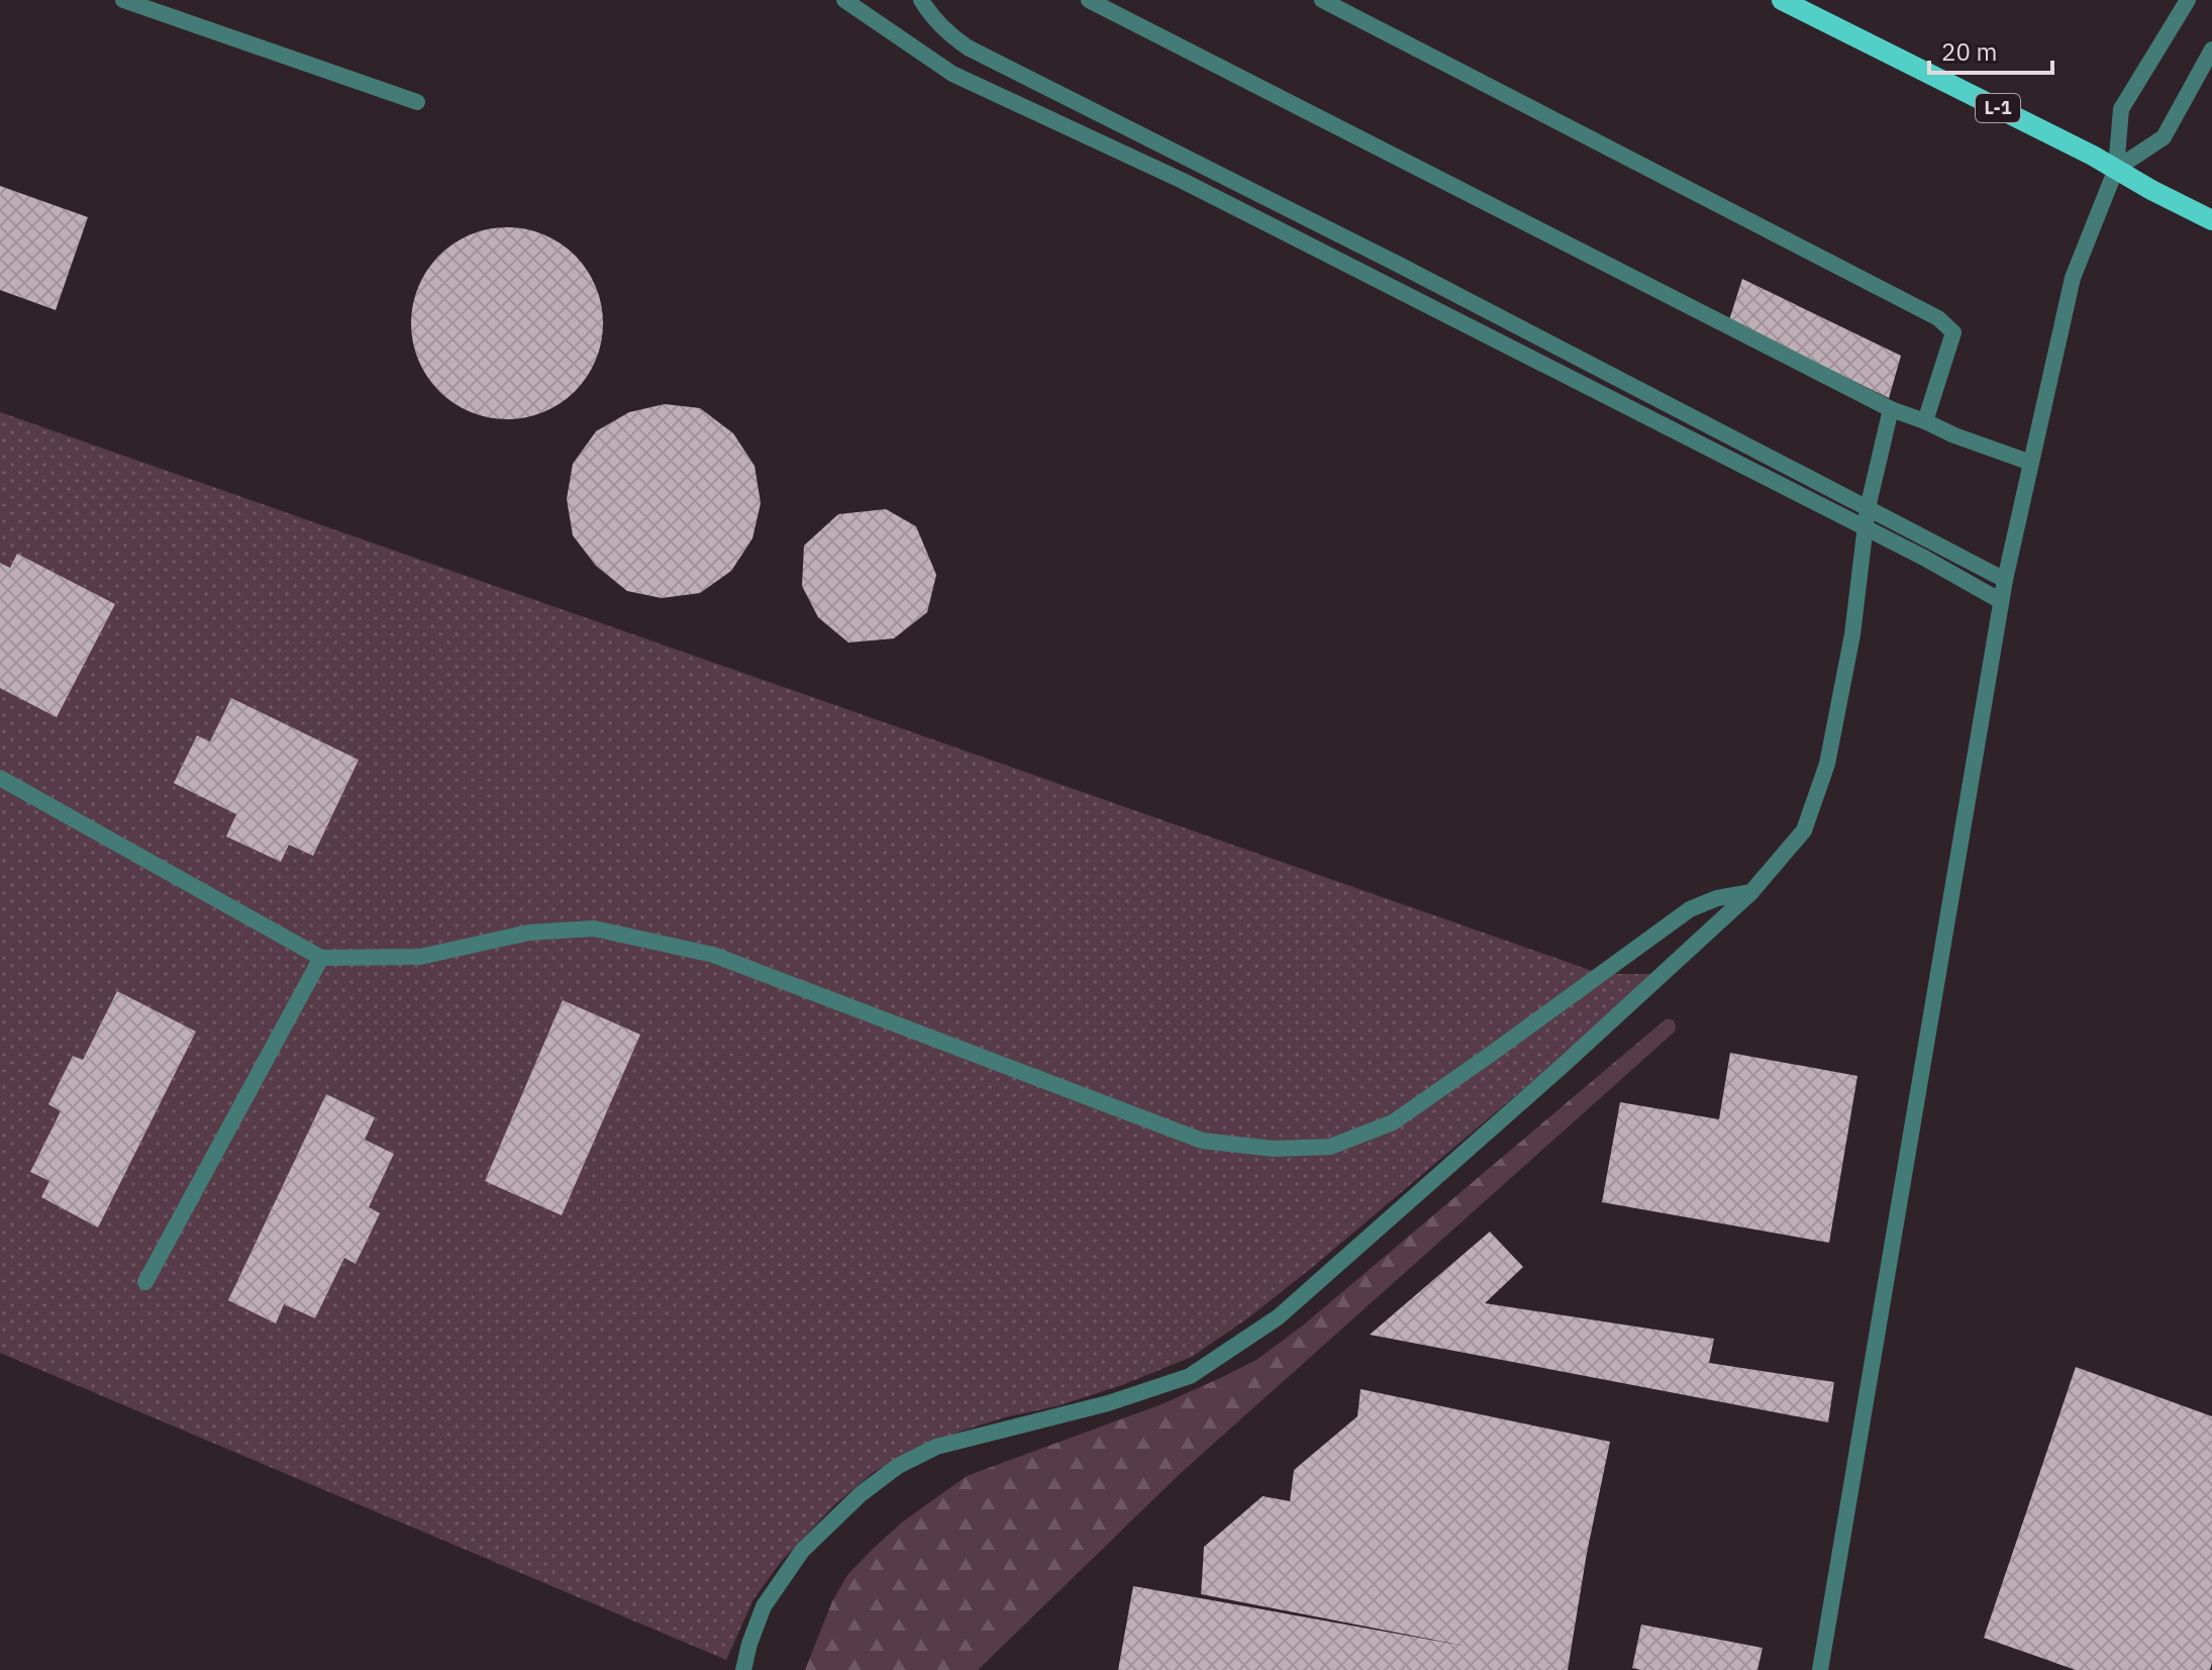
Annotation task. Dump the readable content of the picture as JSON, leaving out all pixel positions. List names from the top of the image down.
{
  "streets": {
    "main road": ["L-1"]
  },
  "scale_bar": "20 m"
}
